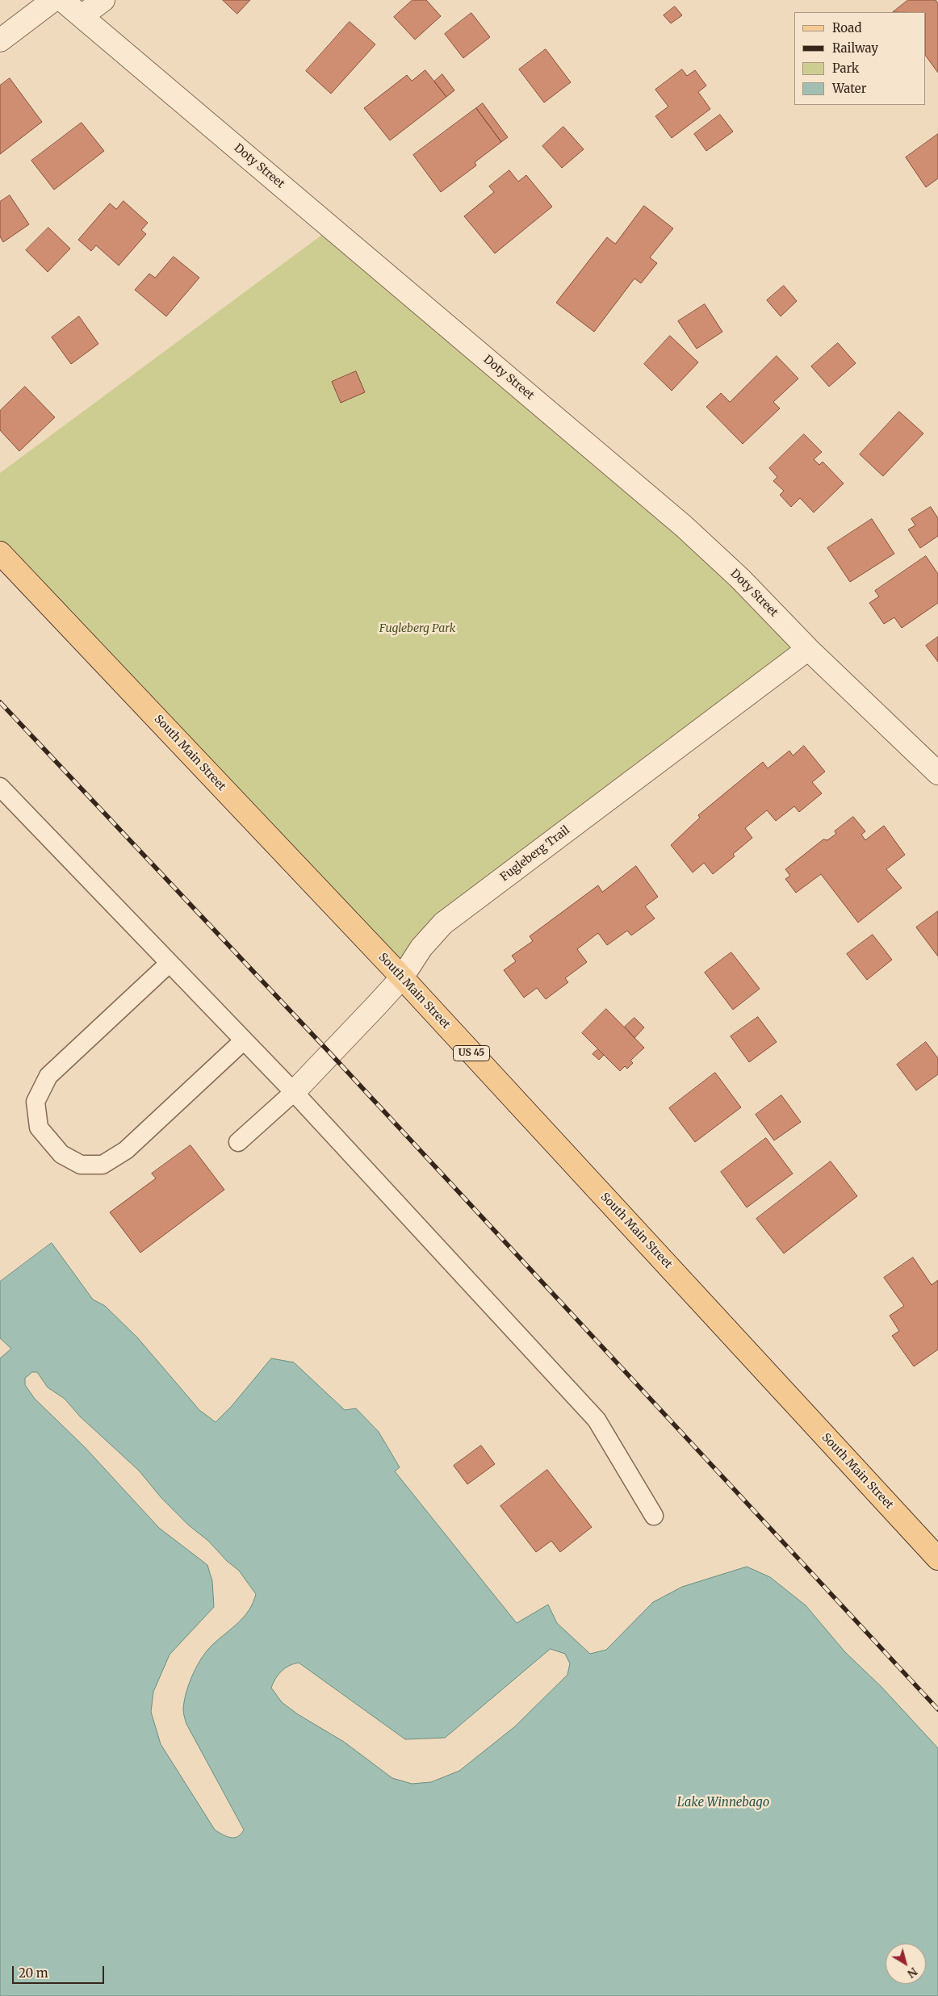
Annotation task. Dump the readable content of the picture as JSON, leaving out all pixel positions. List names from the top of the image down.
{
  "streets": {
    "main road": ["South Main Street", "US 45"],
    "street": ["Doty Street", "Fugleberg Trail"]
  },
  "crossings": [
    ["Doty Street", "Fugleberg Trail"],
    ["South Main Street", "Fugleberg Trail"]
  ],
  "water": ["Lake Winnebago"],
  "parks": ["Fugleberg Park"],
  "legend": [
    "Road",
    "Railway",
    "Park",
    "Water"
  ],
  "scale_bar": "20 m",
  "north": "bottom right"
}
